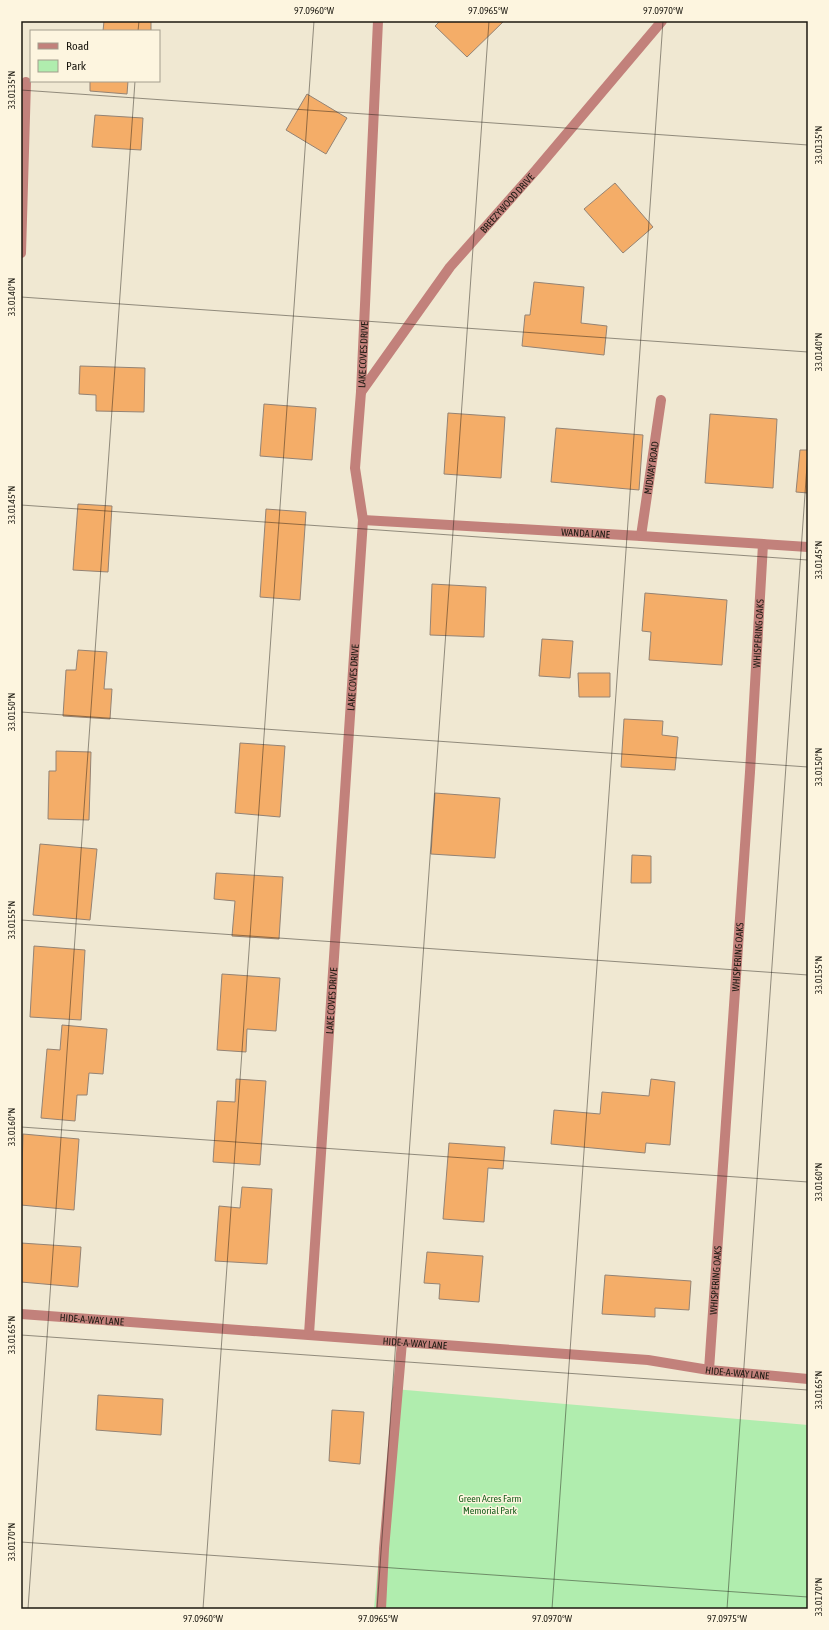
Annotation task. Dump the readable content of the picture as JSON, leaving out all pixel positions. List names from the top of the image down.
{
  "streets": {
    "street": [
      "BREEZYWOOD DRIVE",
      "LAKE COVES DRIVE",
      "MIDWAY ROAD",
      "WANDA LANE",
      "WHISPERING OAKS",
      "HIDE-A-WAY LANE"
    ]
  },
  "crossings": [
    ["BREEZYWOOD DRIVE", "LAKE COVES DRIVE"],
    ["LAKE COVES DRIVE", "WANDA LANE"],
    ["LAKE COVES DRIVE", "HIDE-A-WAY LANE"],
    ["MIDWAY ROAD", "WANDA LANE"],
    ["WANDA LANE", "WHISPERING OAKS"],
    ["WHISPERING OAKS", "HIDE-A-WAY LANE"]
  ],
  "parks": ["Green Acres Farm Memorial Park"],
  "legend": ["Road", "Park"],
  "coordinates": [
    "97.0960°W",
    "97.0965°W",
    "97.0970°W",
    "33.0135°N",
    "33.0140°N",
    "33.0145°N",
    "33.0150°N",
    "33.0155°N",
    "33.0160°N",
    "33.0165°N",
    "33.0170°N",
    "97.0975°W"
  ]
}
